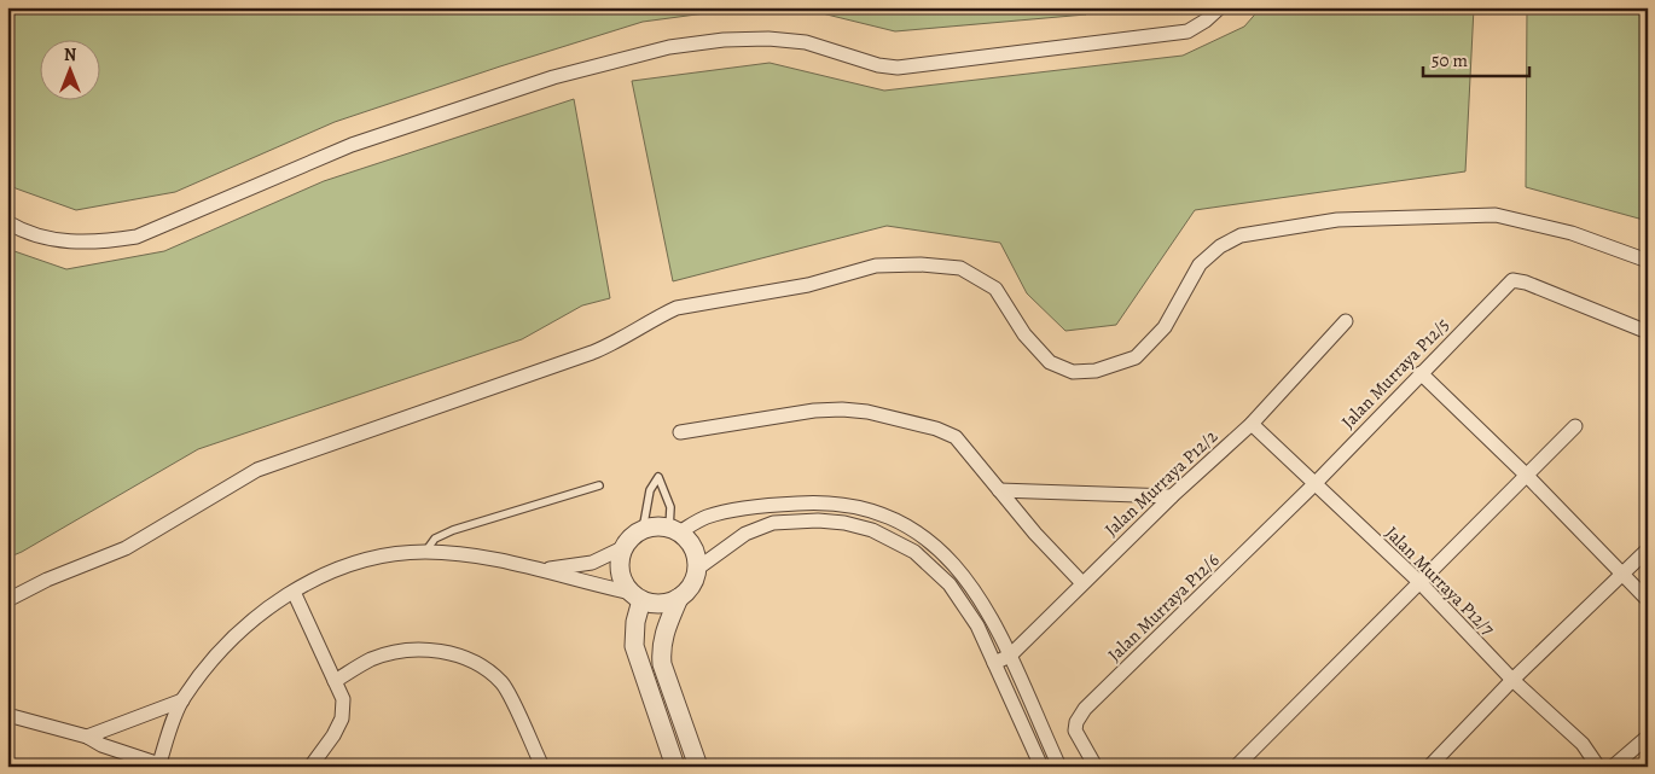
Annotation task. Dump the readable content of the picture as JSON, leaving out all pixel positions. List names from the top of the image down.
{
  "streets": {
    "street": [
      "Jalan Murraya P12/5",
      "Jalan Murraya P12/2",
      "Jalan Murraya P12/7",
      "Jalan Murraya P12/6"
    ]
  },
  "crossings": [
    ["Jalan Murraya P12/5", "Jalan Murraya P12/7"],
    ["Jalan Murraya P12/5", "Jalan Murraya P12/6"],
    ["Jalan Murraya P12/2", "Jalan Murraya P12/7"],
    ["Jalan Murraya P12/7", "Jalan Murraya P12/6"]
  ],
  "scale_bar": "50 m",
  "north": "top"
}
